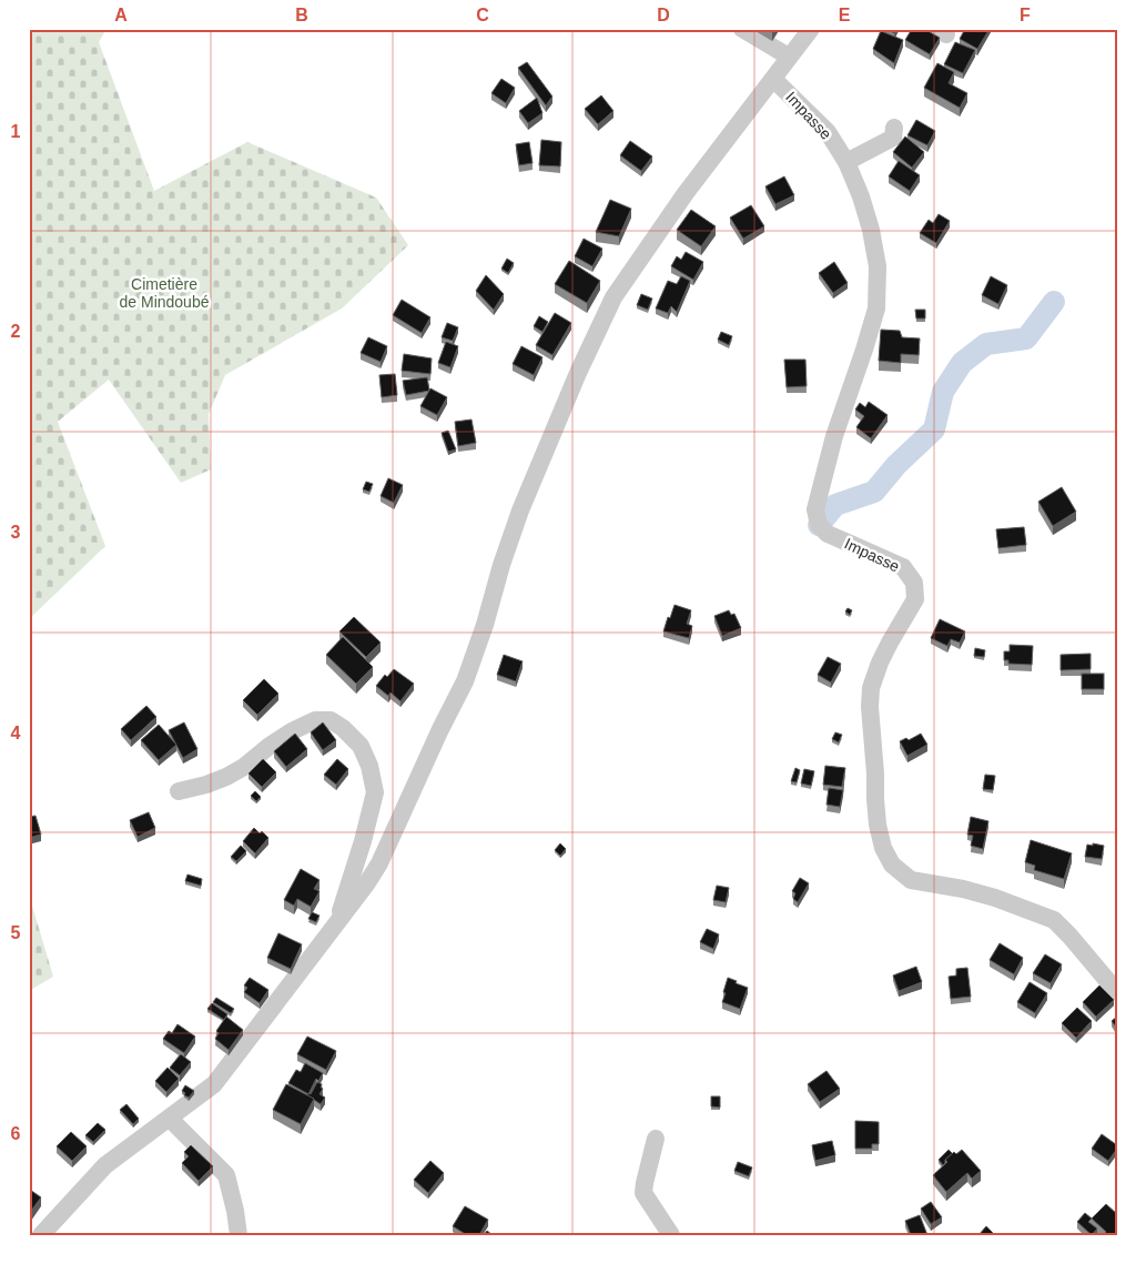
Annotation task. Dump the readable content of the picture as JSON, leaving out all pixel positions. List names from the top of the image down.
{
  "streets": {
    "street": ["Impasse"]
  },
  "parks": ["Cimetière de Mindoubé"],
  "grid": {
    "columns": [
      "A",
      "B",
      "C",
      "D",
      "E",
      "F"
    ],
    "rows": [
      "1",
      "2",
      "3",
      "4",
      "5",
      "6"
    ]
  }
}
